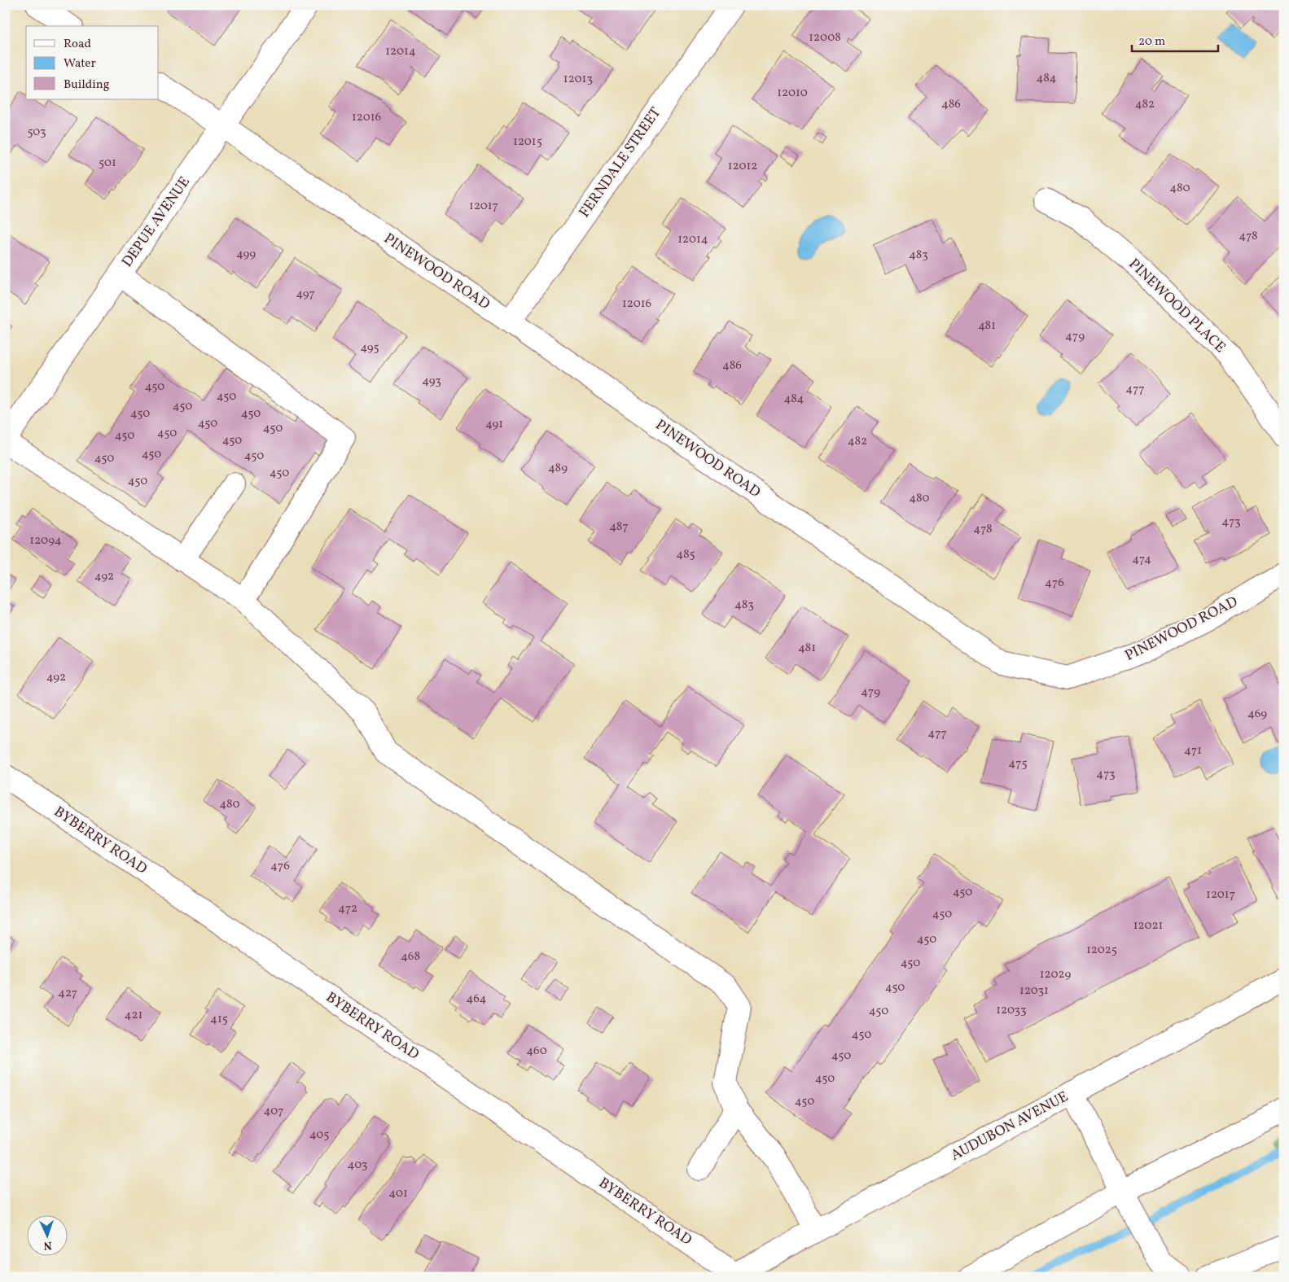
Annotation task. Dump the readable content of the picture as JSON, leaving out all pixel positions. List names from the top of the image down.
{
  "streets": {
    "street": [
      "FERNDALE STREET",
      "DEPUE AVENUE",
      "PINEWOOD ROAD",
      "PINEWOOD PLACE",
      "BYBERRY ROAD",
      "AUDUBON AVENUE"
    ]
  },
  "crossings": [
    ["FERNDALE STREET", "PINEWOOD ROAD"],
    ["DEPUE AVENUE", "PINEWOOD ROAD"],
    ["BYBERRY ROAD", "AUDUBON AVENUE"]
  ],
  "house_numbers": [
    "12008",
    "12014",
    "484",
    "12013",
    "12010",
    "486",
    "482",
    "12016",
    "503",
    "12015",
    "501",
    "12012",
    "480",
    "12017",
    "478",
    "12014",
    "499",
    "483",
    "497",
    "12016",
    "481",
    "479",
    "495",
    "486",
    "493",
    "450",
    "477",
    "450",
    "484",
    "450",
    "450",
    "450",
    "450",
    "491",
    "450",
    "450",
    "450",
    "450",
    "482",
    "450",
    "450",
    "450",
    "489",
    "450",
    "450",
    "480",
    "473",
    "487",
    "478",
    "12094",
    "485",
    "474",
    "492",
    "476",
    "483",
    "481",
    "492",
    "479",
    "469",
    "477",
    "471",
    "475",
    "473",
    "480",
    "476",
    "450",
    "12017",
    "472",
    "450",
    "12021",
    "450",
    "12025",
    "468",
    "450",
    "12029",
    "450",
    "12031",
    "427",
    "464",
    "12033",
    "450",
    "421",
    "415",
    "450",
    "460",
    "450",
    "450",
    "450",
    "407",
    "405",
    "403",
    "401"
  ],
  "legend": ["Road", "Water", "Building"],
  "scale_bar": "20 m",
  "north": "bottom"
}
